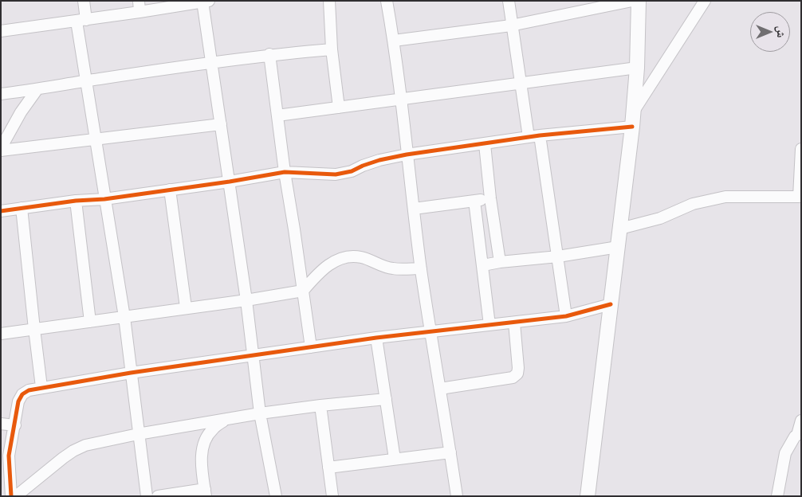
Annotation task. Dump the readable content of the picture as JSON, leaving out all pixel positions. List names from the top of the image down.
{
  "north": "right"
}
